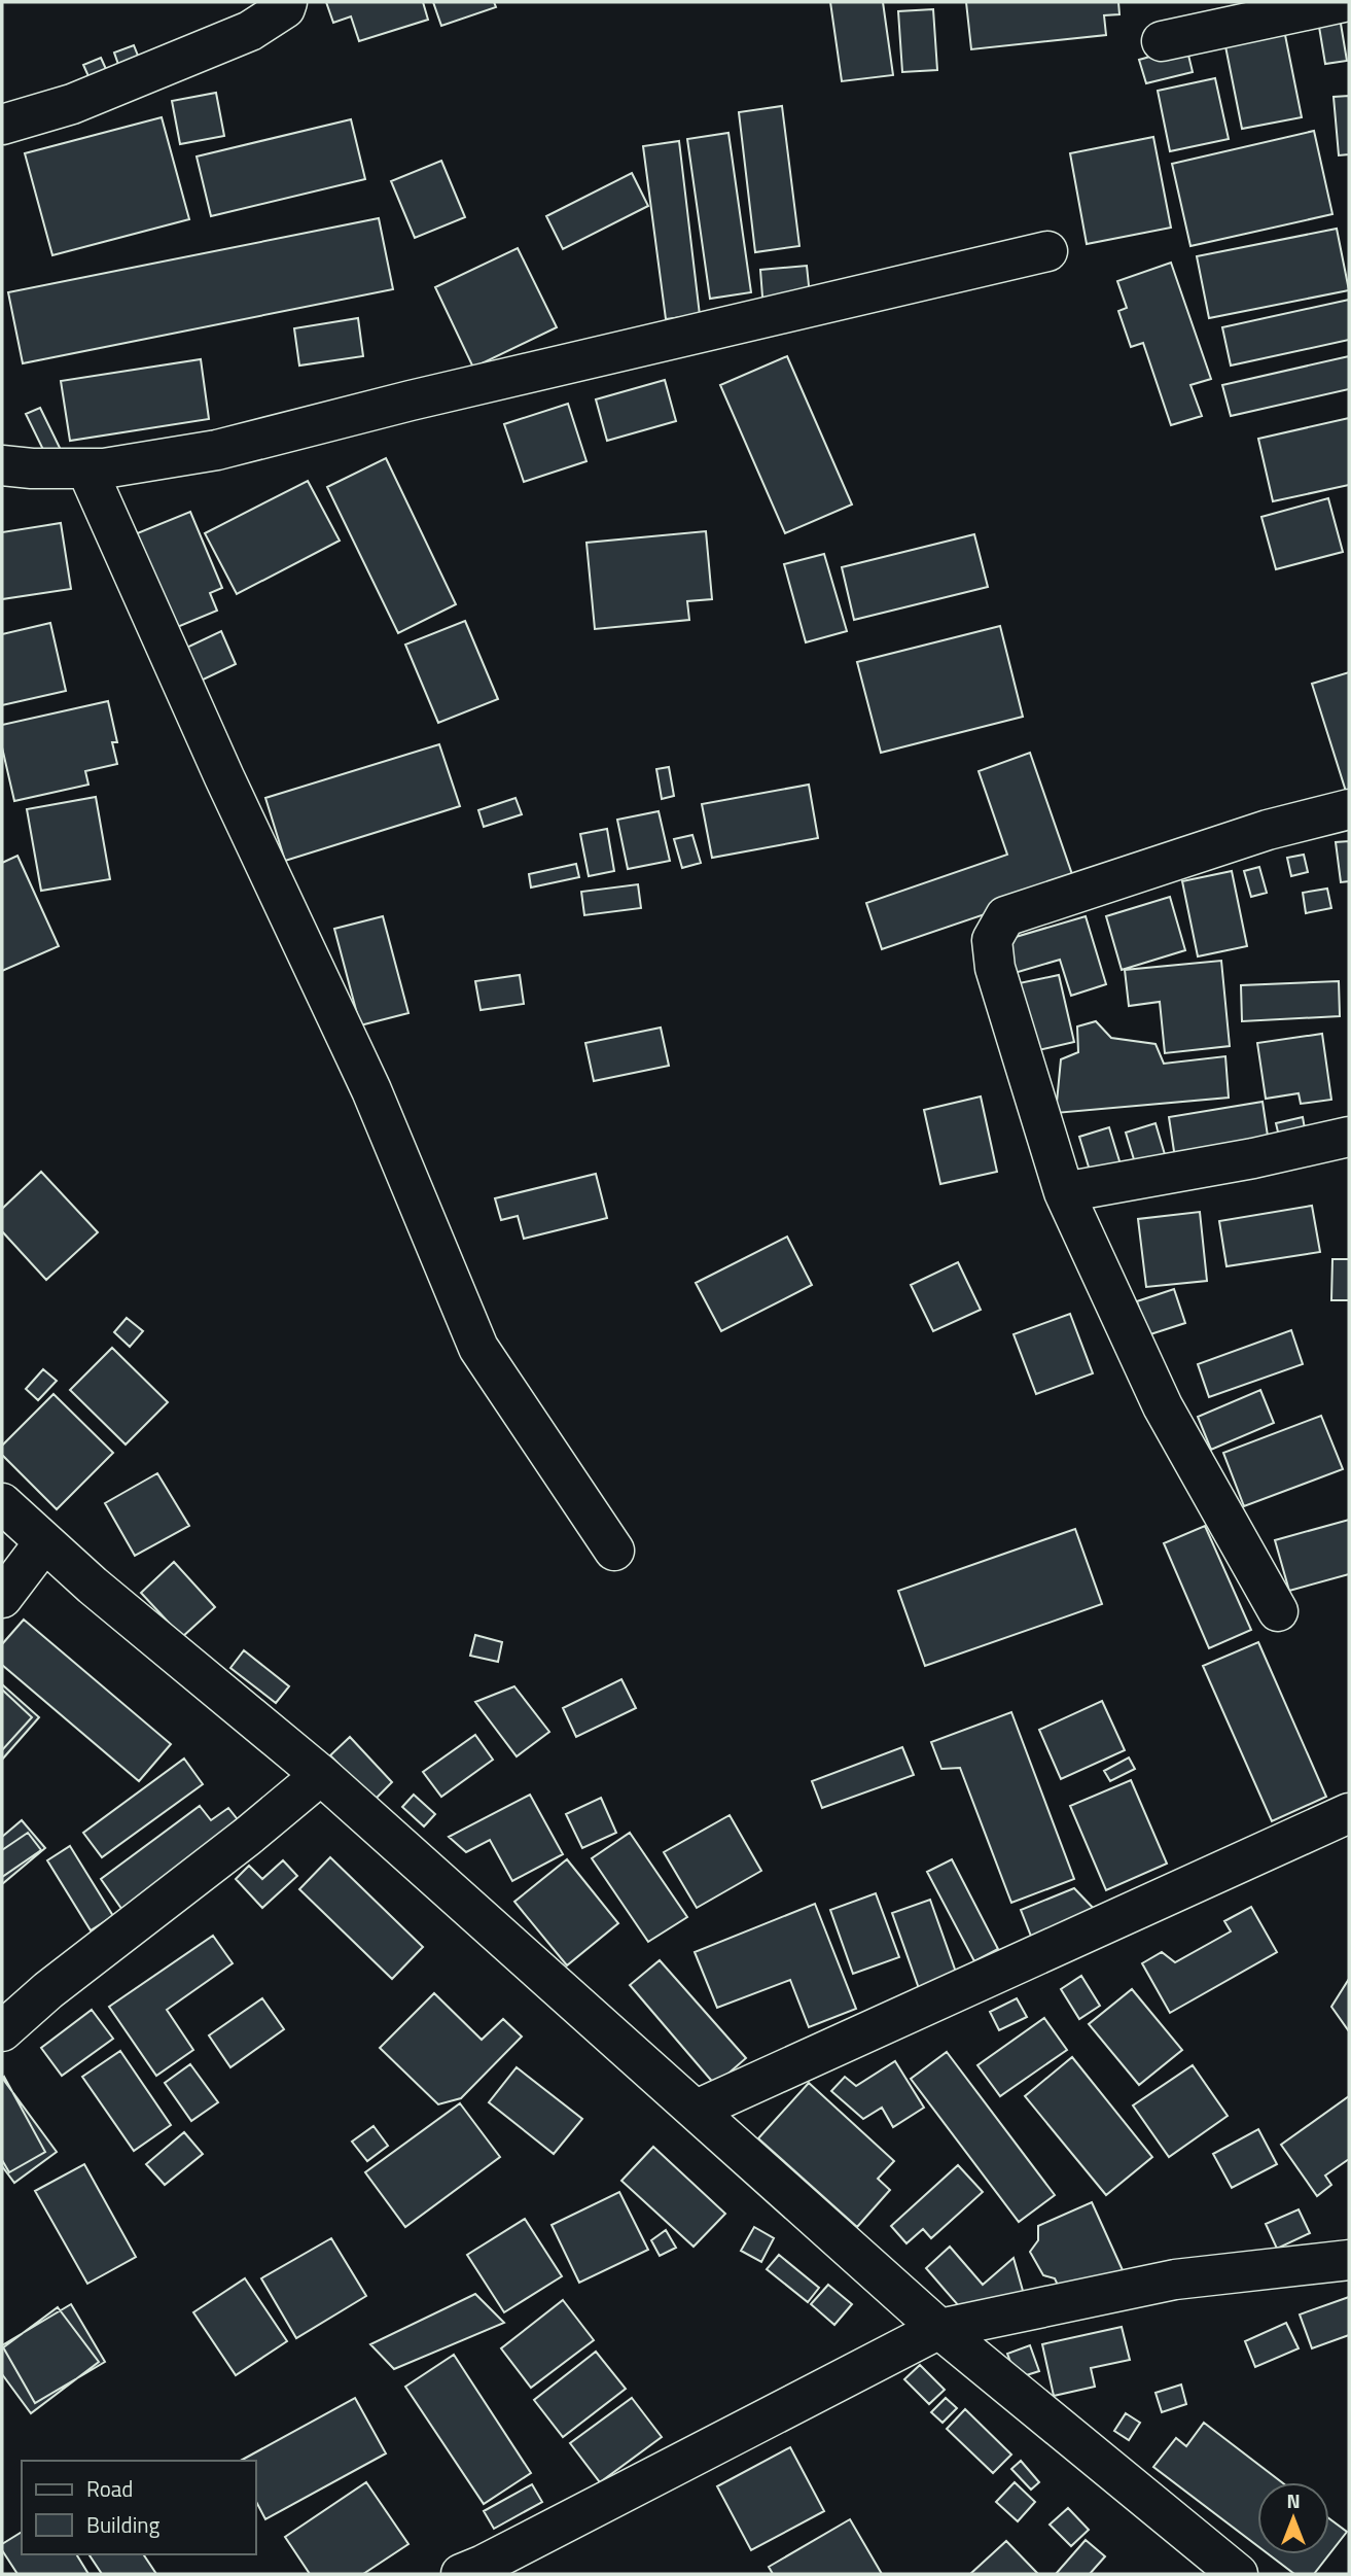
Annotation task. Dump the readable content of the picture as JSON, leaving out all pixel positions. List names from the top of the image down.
{
  "legend": ["Road", "Building"],
  "north": "top"
}
